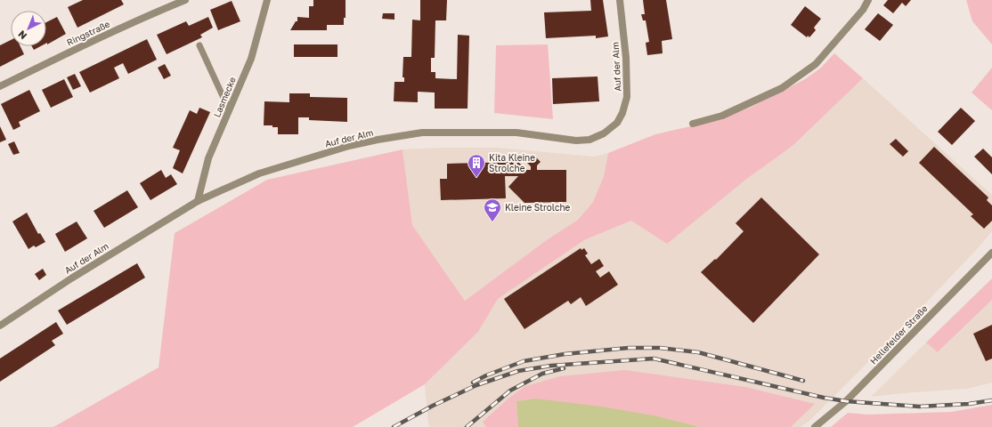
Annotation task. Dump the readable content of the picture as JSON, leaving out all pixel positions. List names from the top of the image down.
{
  "streets": {
    "street": [
      "Ringstraße",
      "Auf der Alm",
      "Lasmecke",
      "Hellefelder Straße"
    ]
  },
  "crossings": [
    ["Auf der Alm", "Lasmecke"]
  ],
  "places": {
    "building": ["Kita Kleine Strolche"],
    "school or university": ["Kleine Strolche"]
  },
  "north": "bottom left"
}
